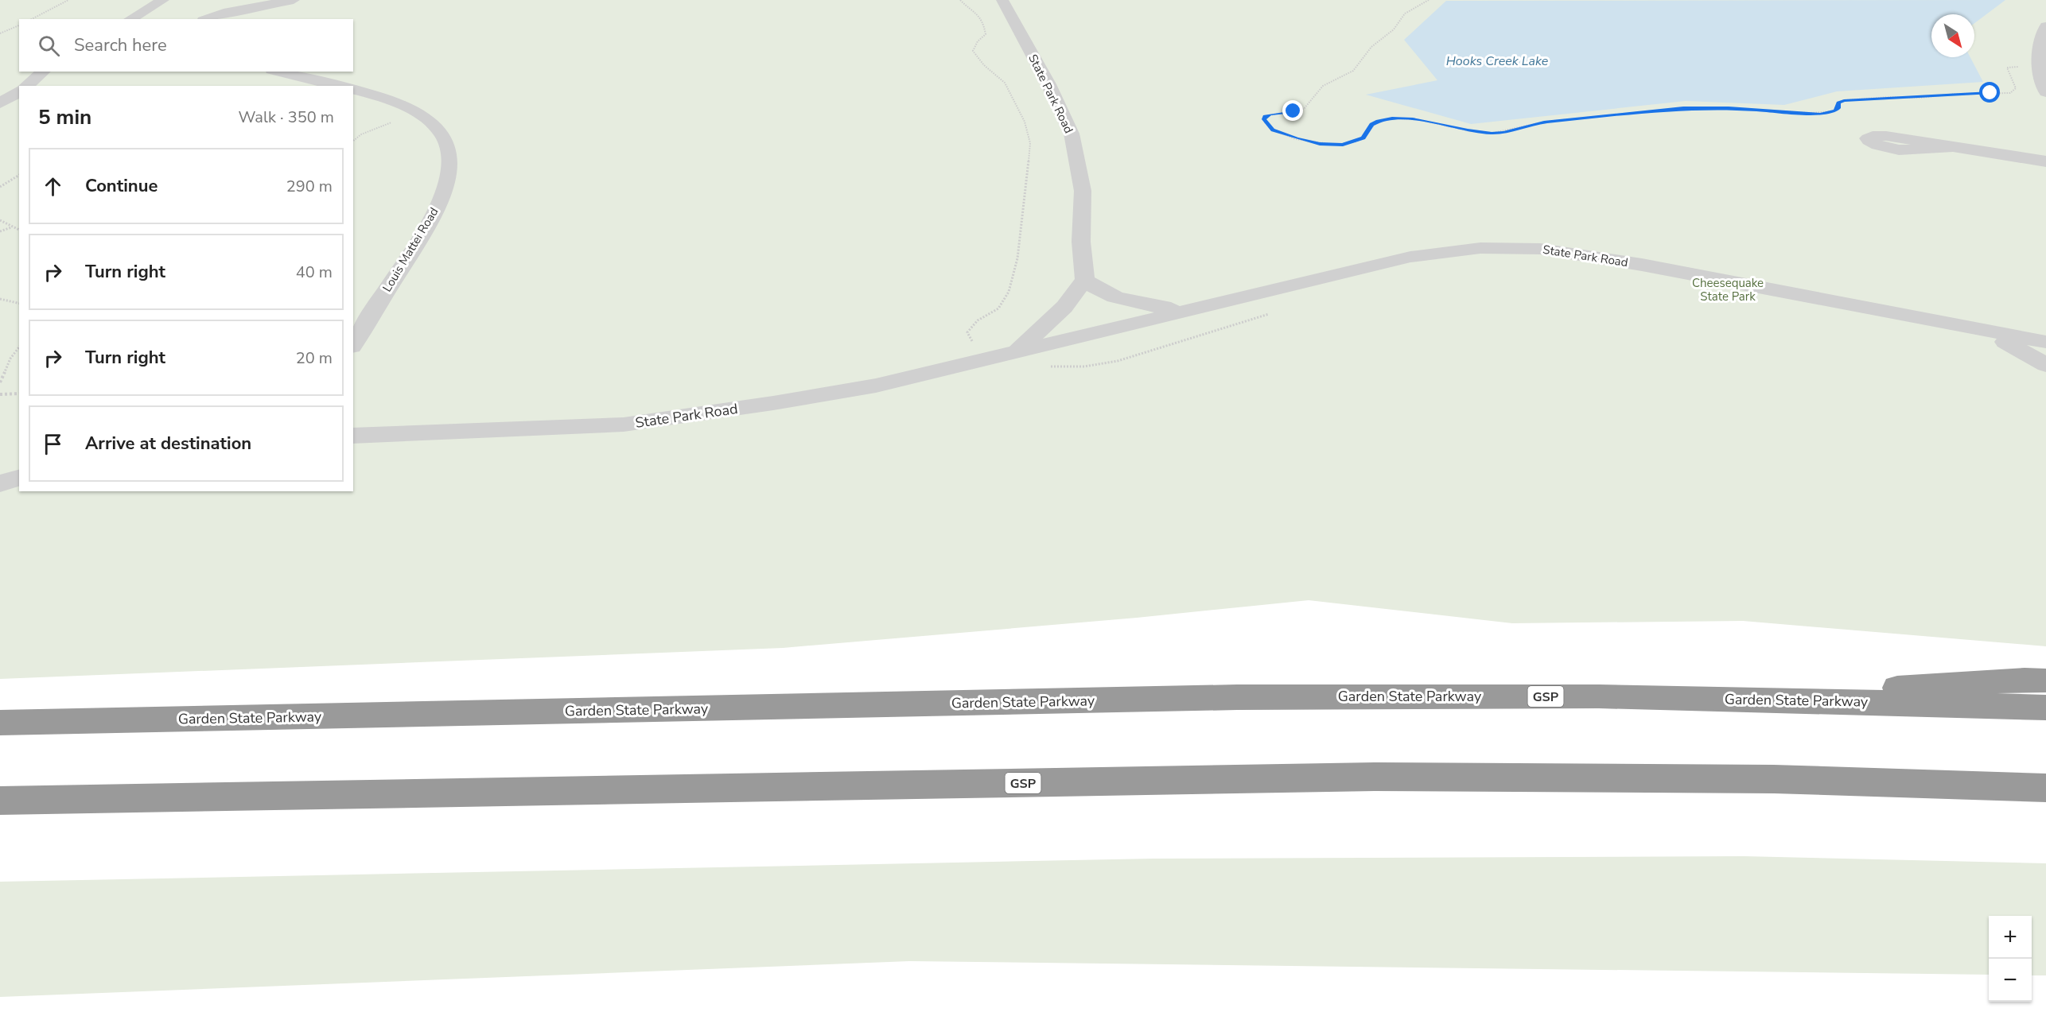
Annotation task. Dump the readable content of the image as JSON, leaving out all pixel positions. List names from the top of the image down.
{
  "streets": {
    "highway": ["Garden State Parkway", "GSP"],
    "street": ["State Park Road", "Louis Mattei Road"]
  },
  "water": ["Hooks Creek Lake"],
  "parks": ["Cheesequake State Park"],
  "north": "bottom right",
  "page": {
    "search": "Search here",
    "heading": ["5 min", "Walk · 350 m"],
    "list": [
      ["Continue", "290 m"],
      ["Turn right", "40 m"],
      ["Turn right", "20 m"],
      "Arrive at destination"
    ],
    "map_buttons": ["+", "−"]
  }
}
